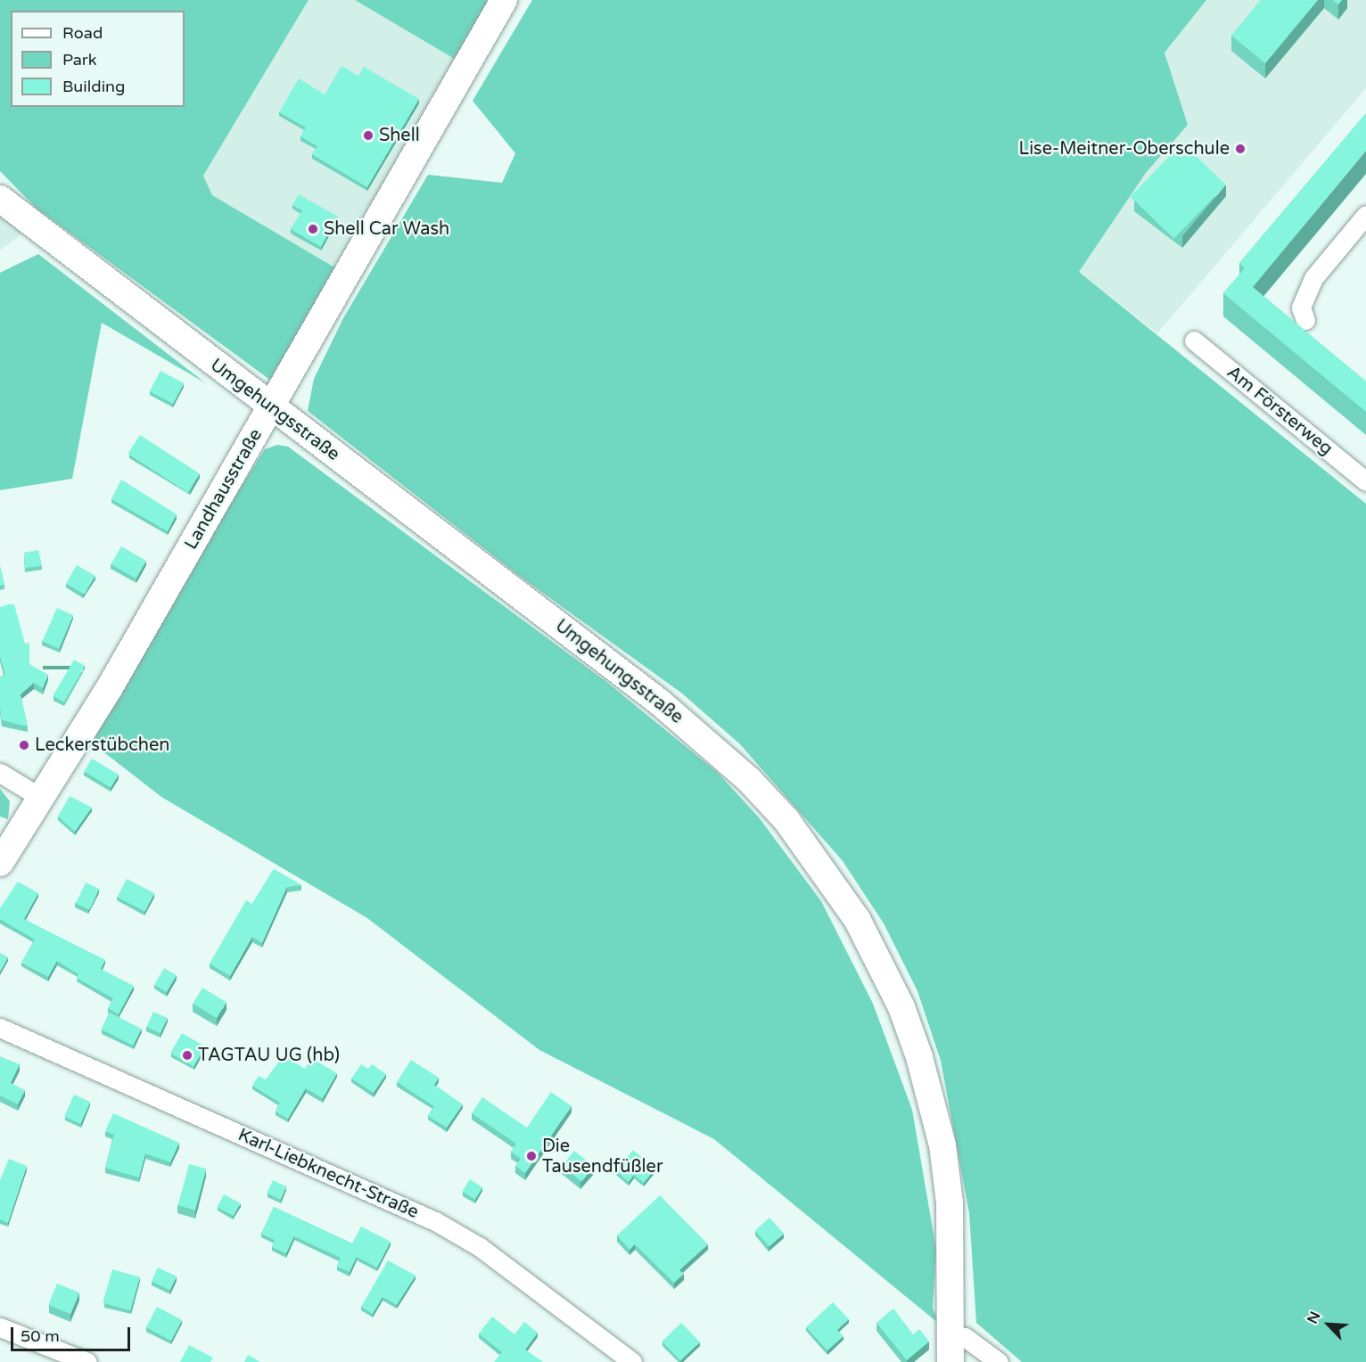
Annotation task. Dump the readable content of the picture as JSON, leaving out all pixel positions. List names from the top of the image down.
{
  "streets": {
    "main road": ["Umgehungsstraße", "Landhausstraße"],
    "street": ["Am Försterweg", "Karl-Liebknecht-Straße"]
  },
  "crossings": [
    ["Umgehungsstraße", "Landhausstraße"]
  ],
  "places": [
    "Shell",
    "Lise-Meitner-Oberschule",
    "Shell Car Wash",
    "Leckerstübchen",
    "TAGTAU UG (hb)",
    "Die Tausendfüßler"
  ],
  "legend": ["Road", "Park", "Building"],
  "scale_bar": "50 m",
  "north": "top left"
}
